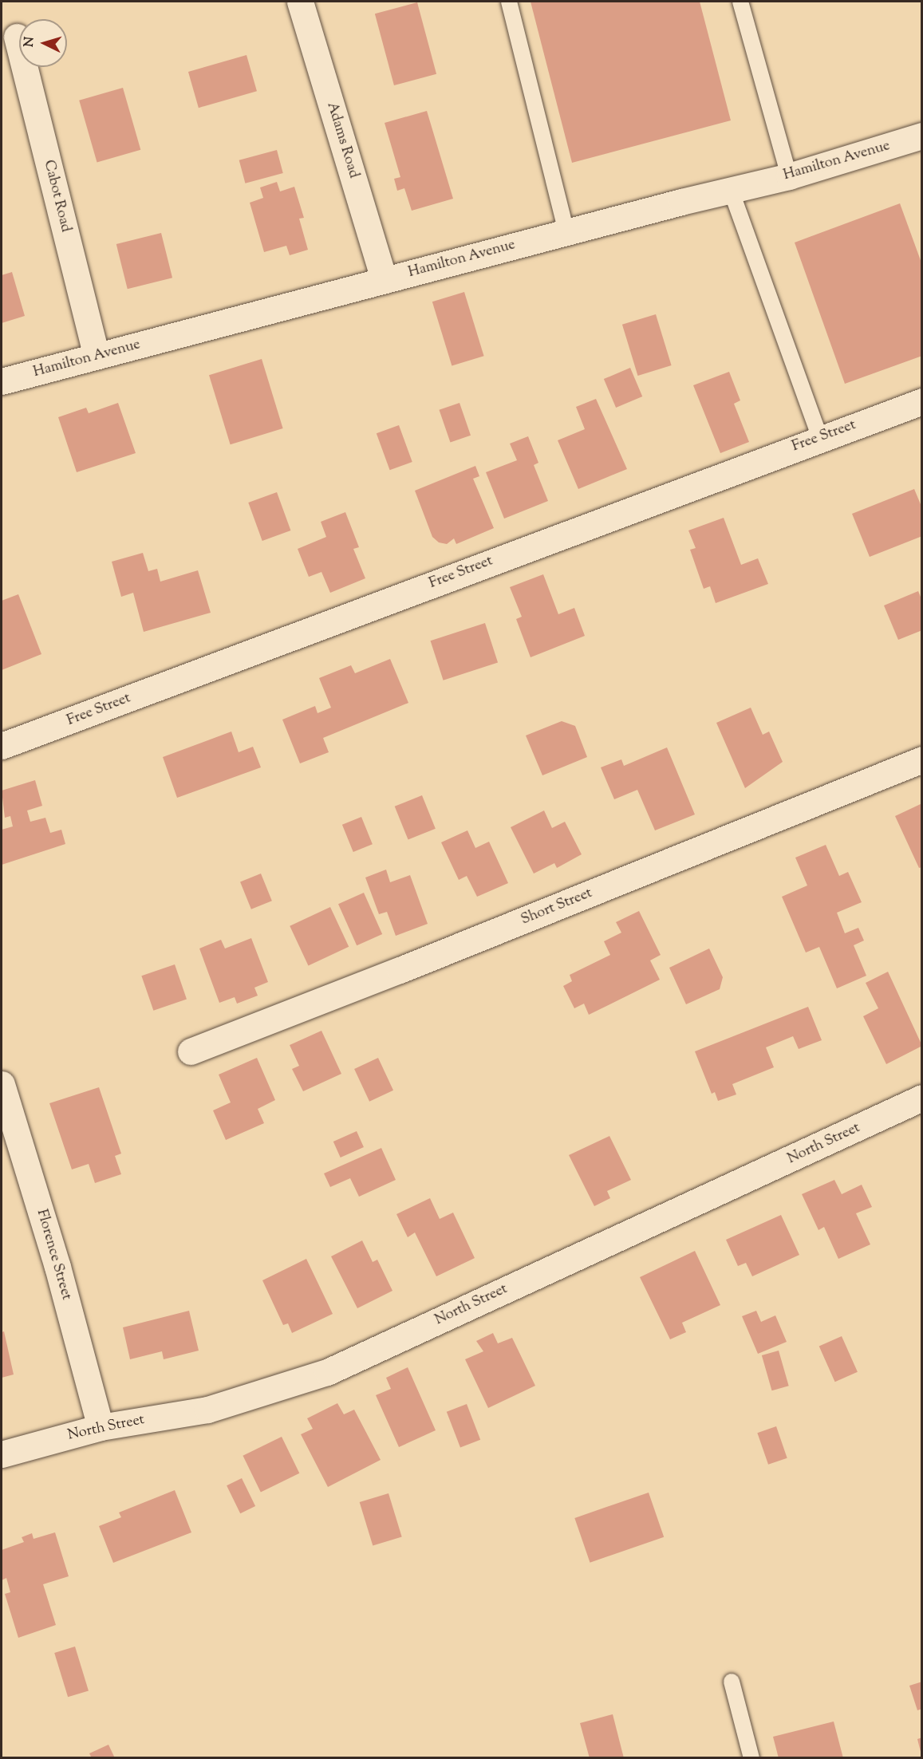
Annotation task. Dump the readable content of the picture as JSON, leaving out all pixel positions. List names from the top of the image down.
{
  "streets": {
    "street": [
      "Adams Road",
      "Hamilton Avenue",
      "Cabot Road",
      "Free Street",
      "Short Street",
      "North Street",
      "Florence Street"
    ]
  },
  "crossings": [
    ["Adams Road", "Hamilton Avenue"],
    ["Hamilton Avenue", "Cabot Road"],
    ["North Street", "Florence Street"]
  ],
  "north": "left"
}
